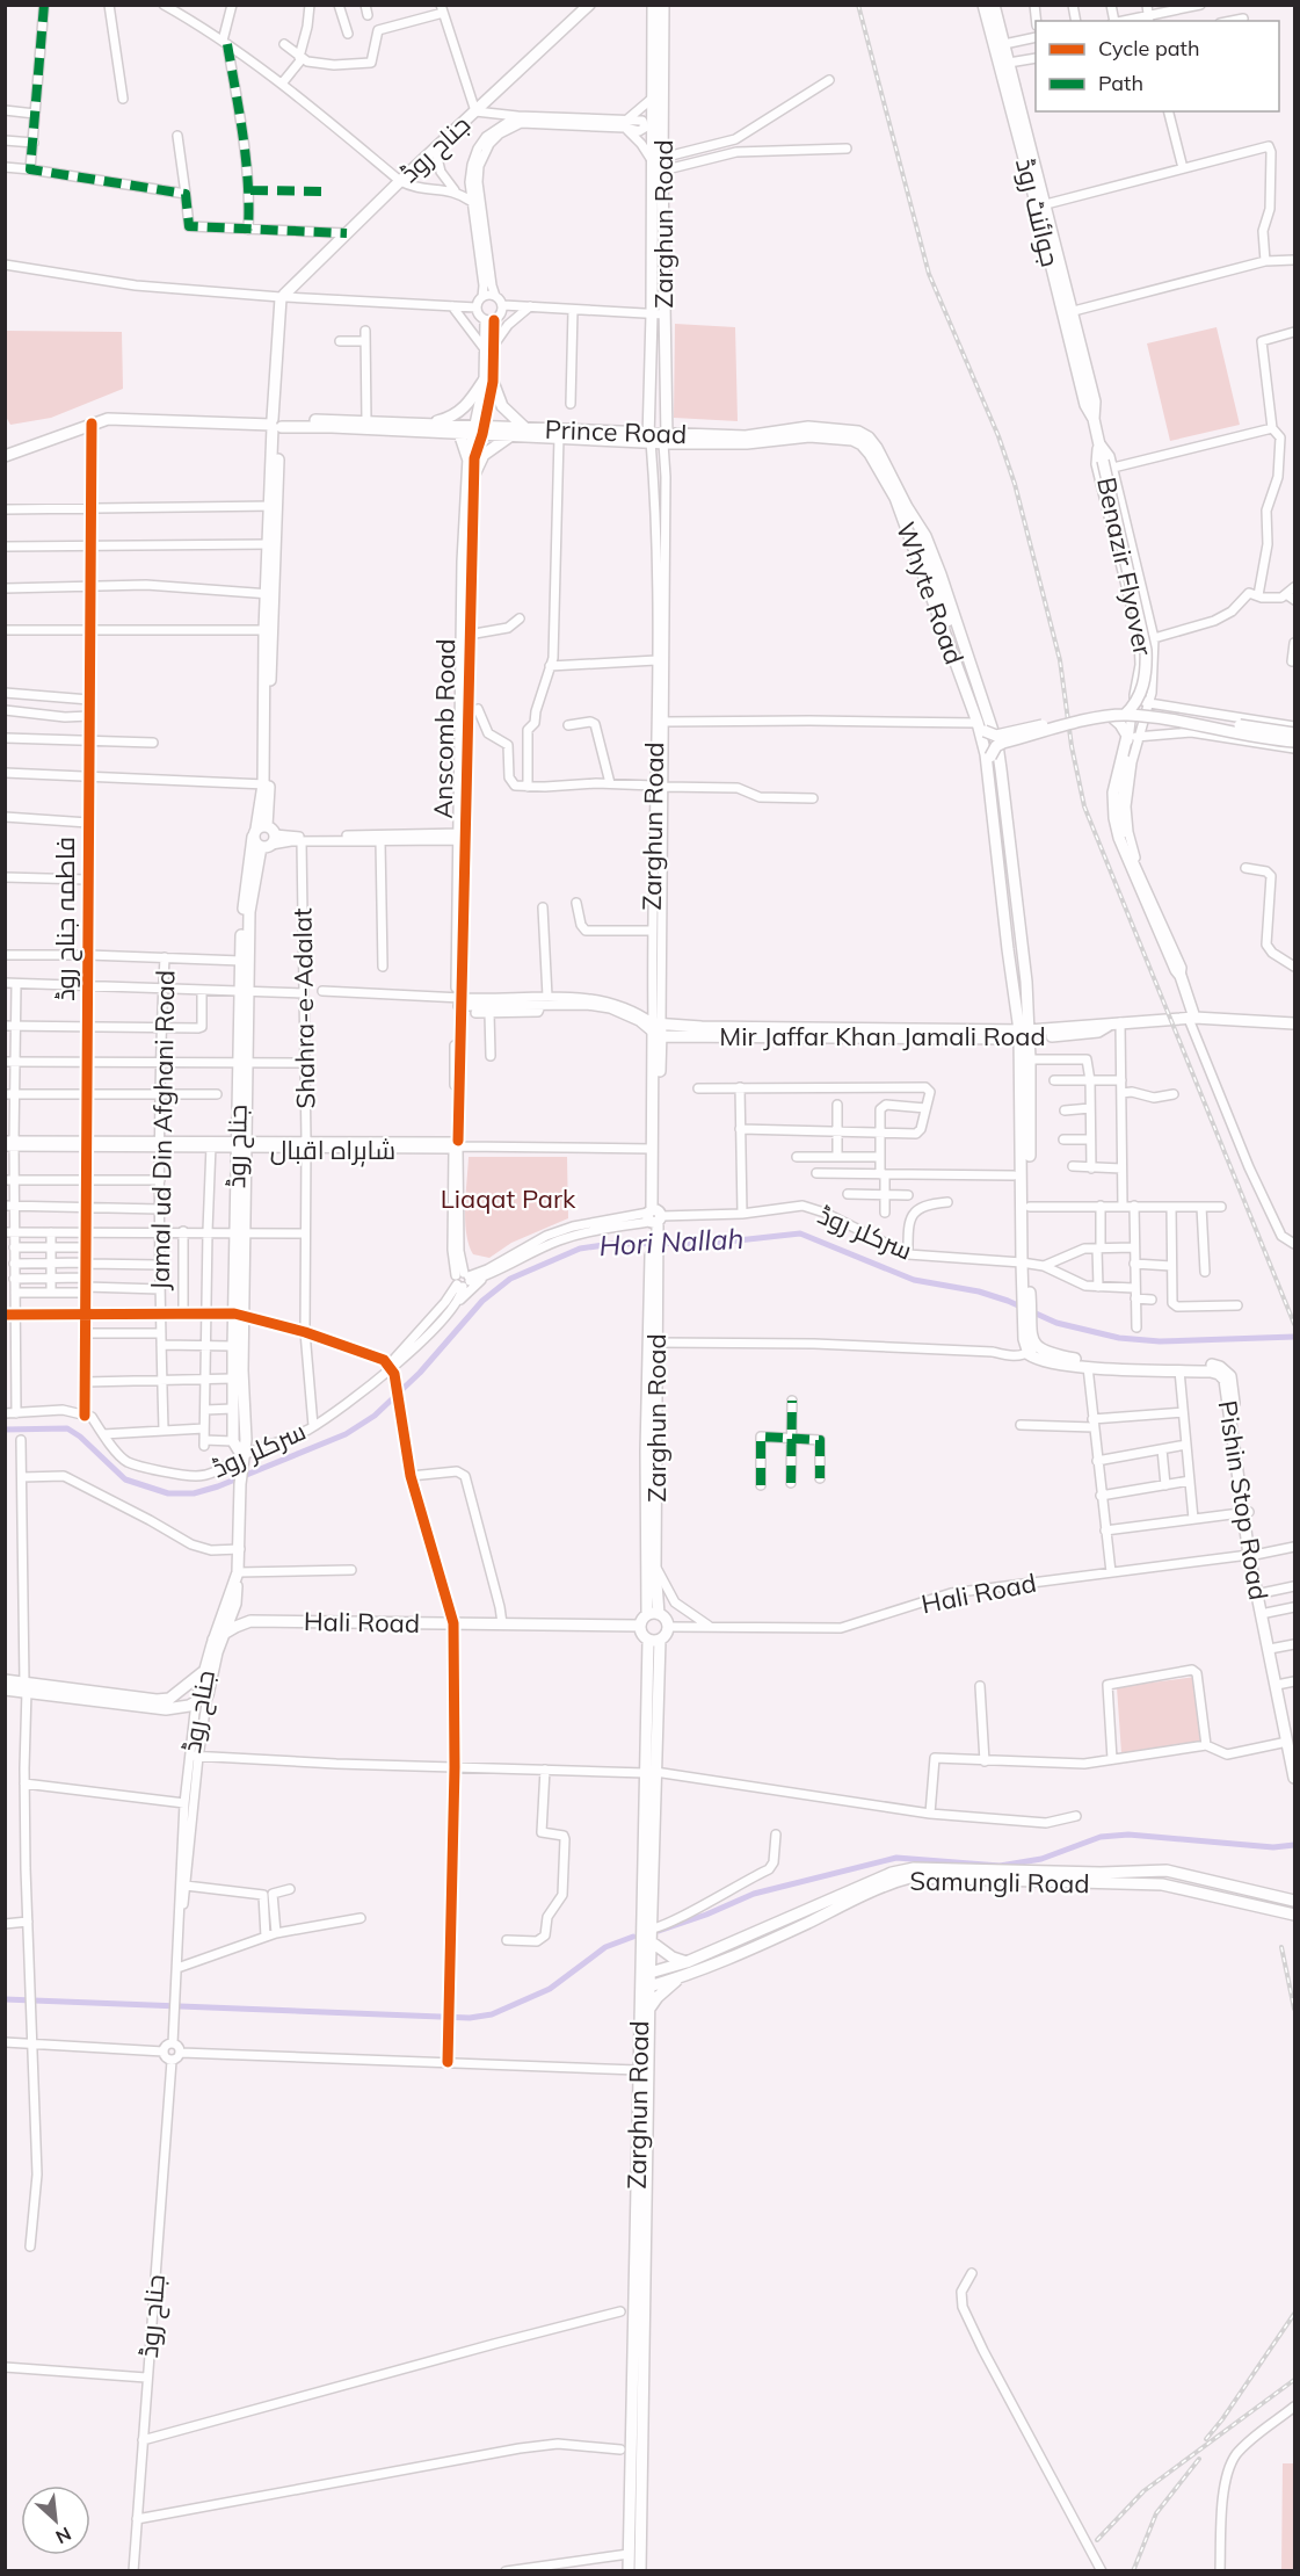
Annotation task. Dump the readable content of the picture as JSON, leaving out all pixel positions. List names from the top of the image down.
{
  "streets": {
    "main road": [
      "جناح روڈ",
      "جوائنٹ روڈ",
      "Zarghun Road",
      "Prince Road",
      "Benazir Flyover",
      "Whyte Road",
      "Mir Jaffar Khan Jamali Road",
      "Pishin Stop Road",
      "Hali Road",
      "Samungli Road"
    ],
    "street": [
      "Anscomb Road",
      "فاطمہ جناح روڈ",
      "Shahra-e-Adalat",
      "Jamal ud Din Afghani Road",
      "شاہراہ اقبال",
      "سرکلر روڈ"
    ]
  },
  "crossings": [
    ["جناح روڈ", "Prince Road"],
    ["جناح روڈ", "شاہراہ اقبال"],
    ["جناح روڈ", "سرکلر روڈ"],
    ["جناح روڈ", "Hali Road"],
    ["جوائنٹ روڈ", "Benazir Flyover"],
    ["Zarghun Road", "Prince Road"],
    ["Zarghun Road", "Mir Jaffar Khan Jamali Road"],
    ["Zarghun Road", "شاہراہ اقبال"],
    ["Zarghun Road", "سرکلر روڈ"],
    ["Zarghun Road", "Hali Road"],
    ["Zarghun Road", "Samungli Road"],
    ["Prince Road", "Whyte Road"],
    ["Prince Road", "Anscomb Road"],
    ["Prince Road", "فاطمہ جناح روڈ"],
    ["Whyte Road", "Mir Jaffar Khan Jamali Road"],
    ["Anscomb Road", "شاہراہ اقبال"],
    ["Anscomb Road", "سرکلر روڈ"],
    ["فاطمہ جناح روڈ", "شاہراہ اقبال"],
    ["فاطمہ جناح روڈ", "سرکلر روڈ"],
    ["Shahra-e-Adalat", "شاہراہ اقبال"],
    ["Shahra-e-Adalat", "سرکلر روڈ"],
    ["Jamal ud Din Afghani Road", "شاہراہ اقبال"],
    ["Pishin Stop Road", "Hali Road"]
  ],
  "water": ["Hori Nallah"],
  "parks": ["Liaqat Park"],
  "legend": ["Cycle path", "Path"],
  "north": "bottom right"
}
